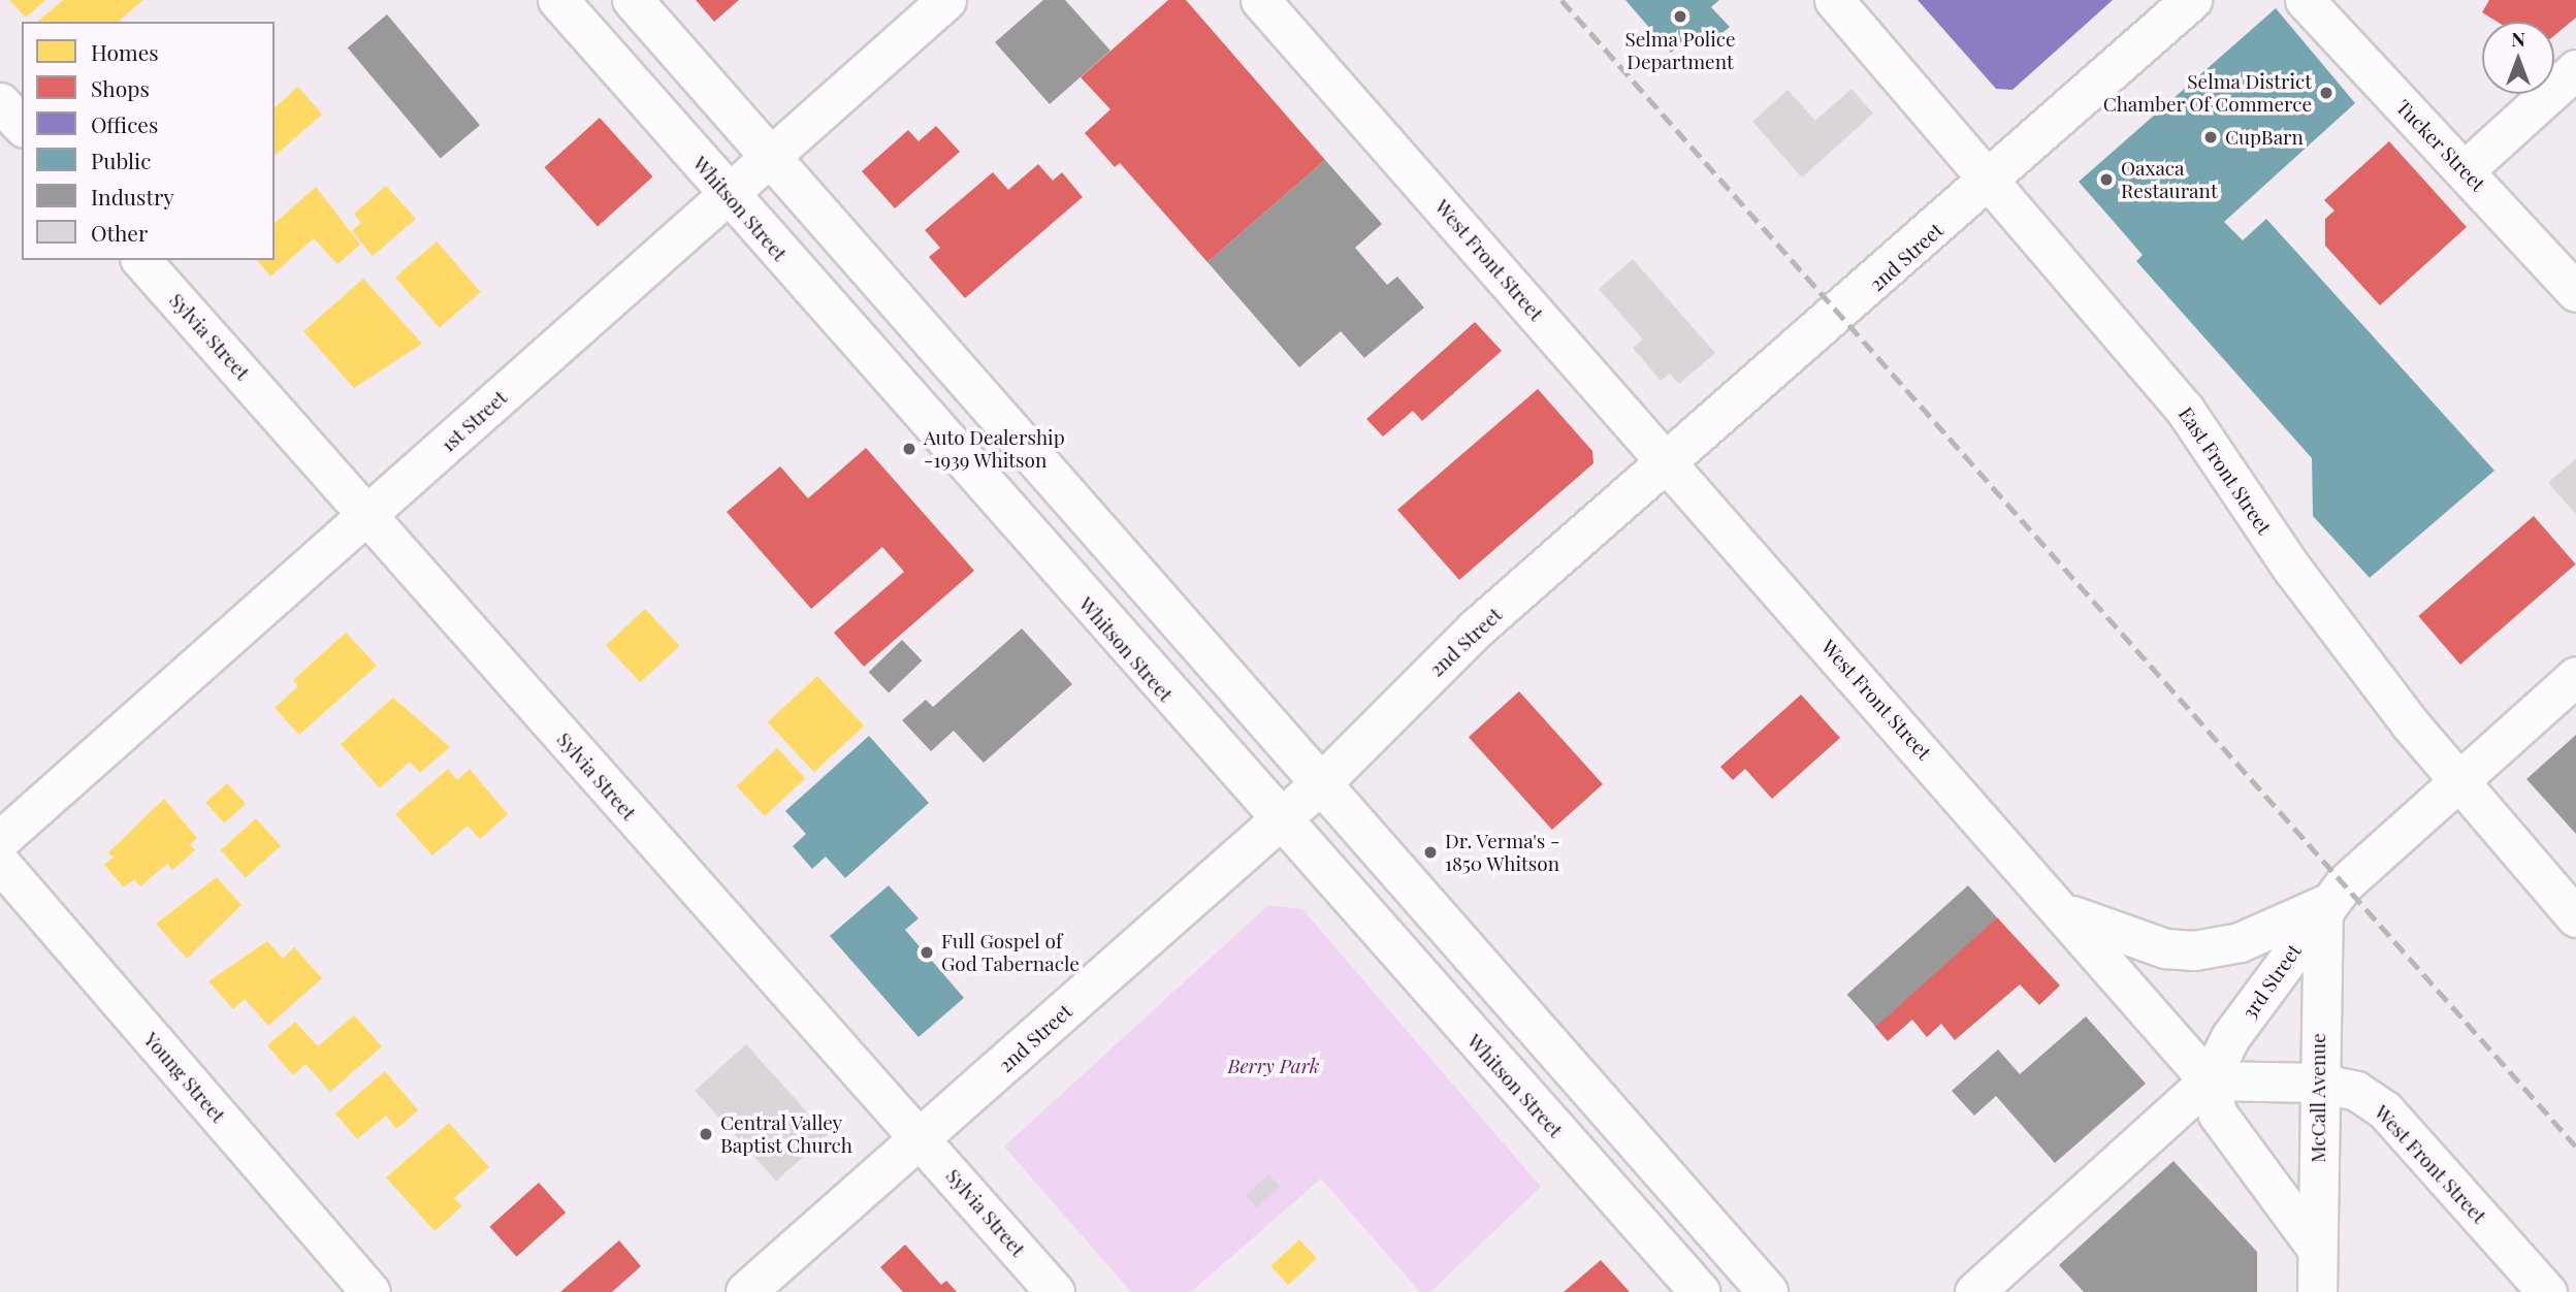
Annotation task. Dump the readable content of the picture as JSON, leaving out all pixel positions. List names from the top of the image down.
{
  "streets": {
    "main road": ["Whitson Street", "2nd Street"],
    "street": [
      "Tucker Street",
      "West Front Street",
      "Sylvia Street",
      "1st Street",
      "East Front Street",
      "3rd Street",
      "Young Street",
      "McCall Avenue"
    ]
  },
  "crossings": [
    ["Whitson Street", "2nd Street"],
    ["Whitson Street", "1st Street"],
    ["2nd Street", "West Front Street"],
    ["2nd Street", "Sylvia Street"],
    ["2nd Street", "East Front Street"],
    ["West Front Street", "3rd Street"],
    ["West Front Street", "McCall Avenue"],
    ["Sylvia Street", "1st Street"],
    ["East Front Street", "3rd Street"],
    ["3rd Street", "McCall Avenue"]
  ],
  "parks": ["Berry Park"],
  "places": [
    "Selma Police Department",
    "Selma District Chamber Of Commerce",
    "CupBarn",
    "Oaxaca Restaurant",
    "Auto Dealership -1939 Whitson",
    "Dr. Verma's - 1850 Whitson",
    "Full Gospel of God Tabernacle",
    "Central Valley Baptist Church"
  ],
  "legend": [
    "Homes",
    "Shops",
    "Offices",
    "Public",
    "Industry",
    "Other"
  ],
  "north": "top"
}
